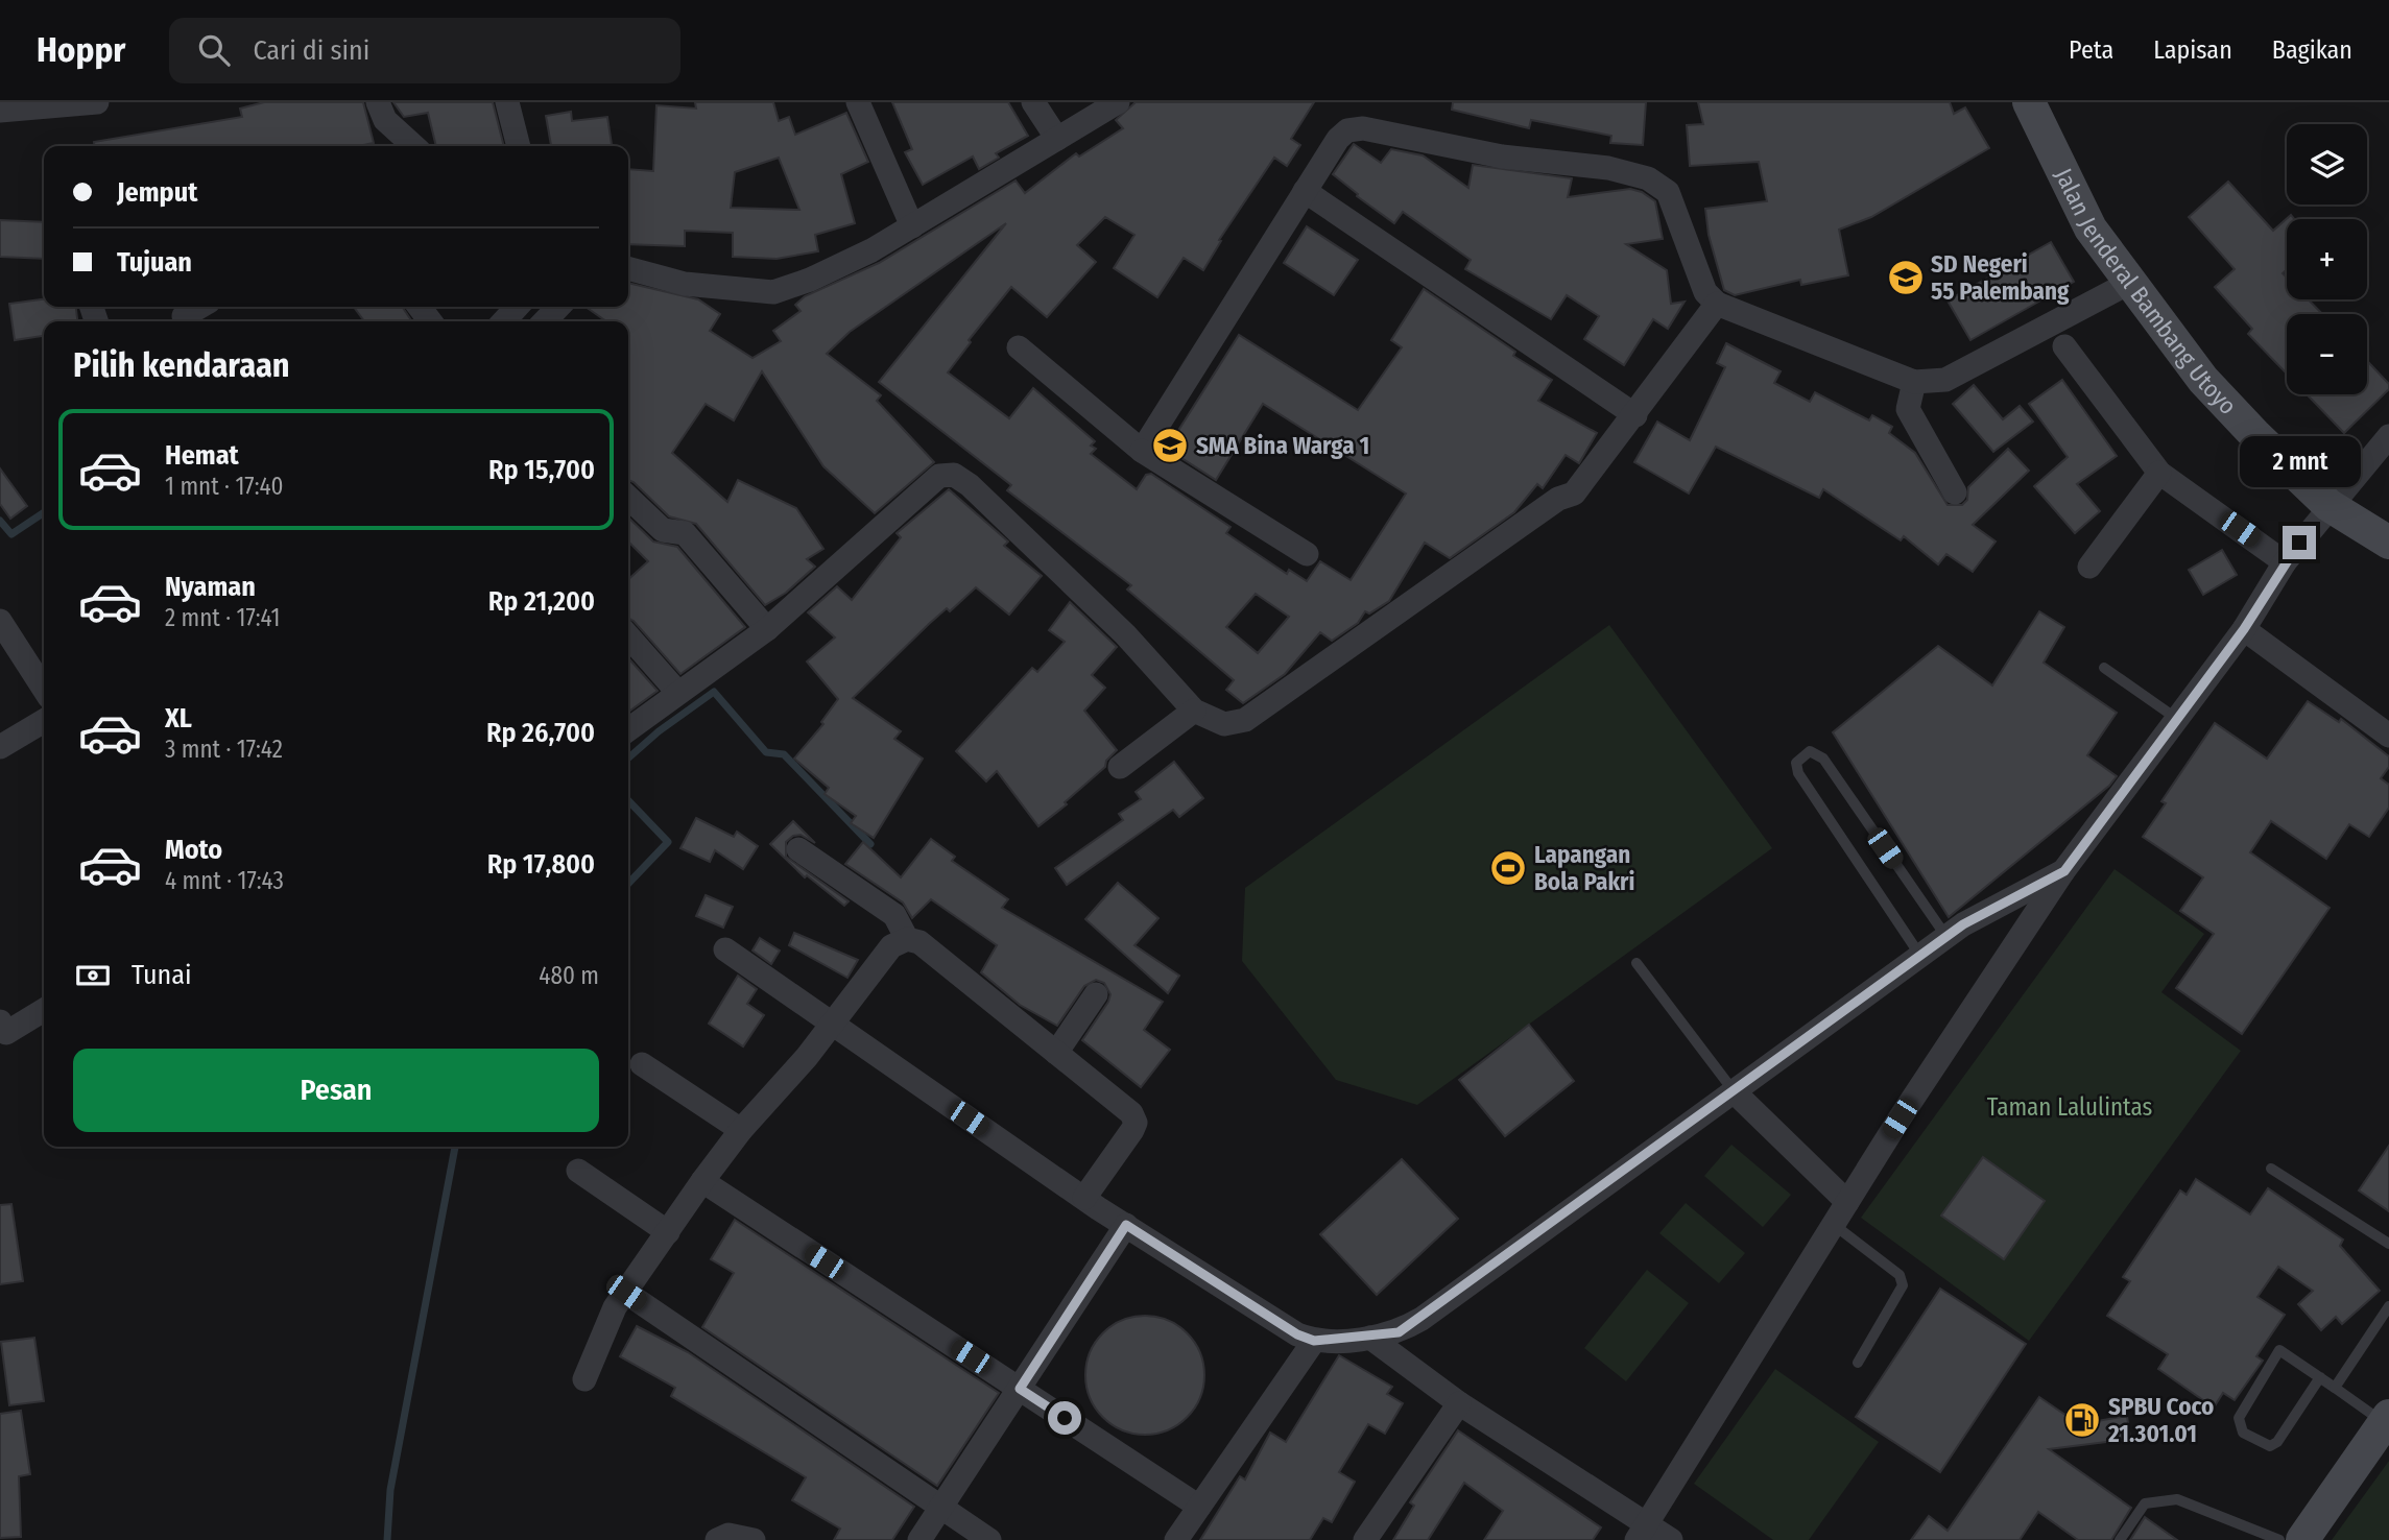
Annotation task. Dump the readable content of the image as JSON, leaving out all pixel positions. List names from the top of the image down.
{
  "streets": {
    "street": ["Jalan Jenderal Bambang Utoyo"]
  },
  "parks": ["Taman Lalulintas"],
  "places": {
    "school or university": ["SD Negeri 55 Palembang", "SMA Bina Warga 1"],
    "sports": ["Lapangan Bola Pakri"],
    "fuel station": ["SPBU Coco 21.301.01"]
  },
  "page": {
    "header": "Hoppr",
    "search": "Cari di sini",
    "nav": ["Peta", "Lapisan", "Bagikan"],
    "map_buttons": ["+", "−"],
    "banner": ["Jemput", "Tujuan"],
    "heading": "Pilih kendaraan",
    "list": [
      {
        "name": "Hemat",
        "note": "1 mnt · 17:40",
        "value": "Rp 15,700"
      },
      {
        "name": "Nyaman",
        "note": "2 mnt · 17:41",
        "value": "Rp 21,200"
      },
      {
        "name": "XL",
        "note": "3 mnt · 17:42",
        "value": "Rp 26,700"
      },
      {
        "name": "Moto",
        "note": "4 mnt · 17:43",
        "value": "Rp 17,800"
      }
    ],
    "bubble": "2 mnt",
    "pay": ["Tunai", "480 m"],
    "buttons": "Pesan"
  }
}
